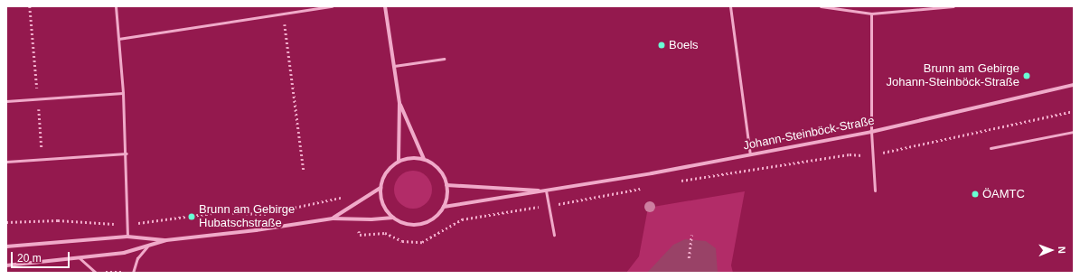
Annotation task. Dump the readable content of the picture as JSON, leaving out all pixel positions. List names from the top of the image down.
{
  "streets": {
    "street": ["Johann-Steinböck-Straße"]
  },
  "places": [
    "Boels",
    "Brunn am Gebirge Johann-Steinböck-Straße",
    "ÖAMTC",
    "Brunn am Gebirge Hubatschstraße"
  ],
  "scale_bar": "20 m",
  "north": "right"
}
